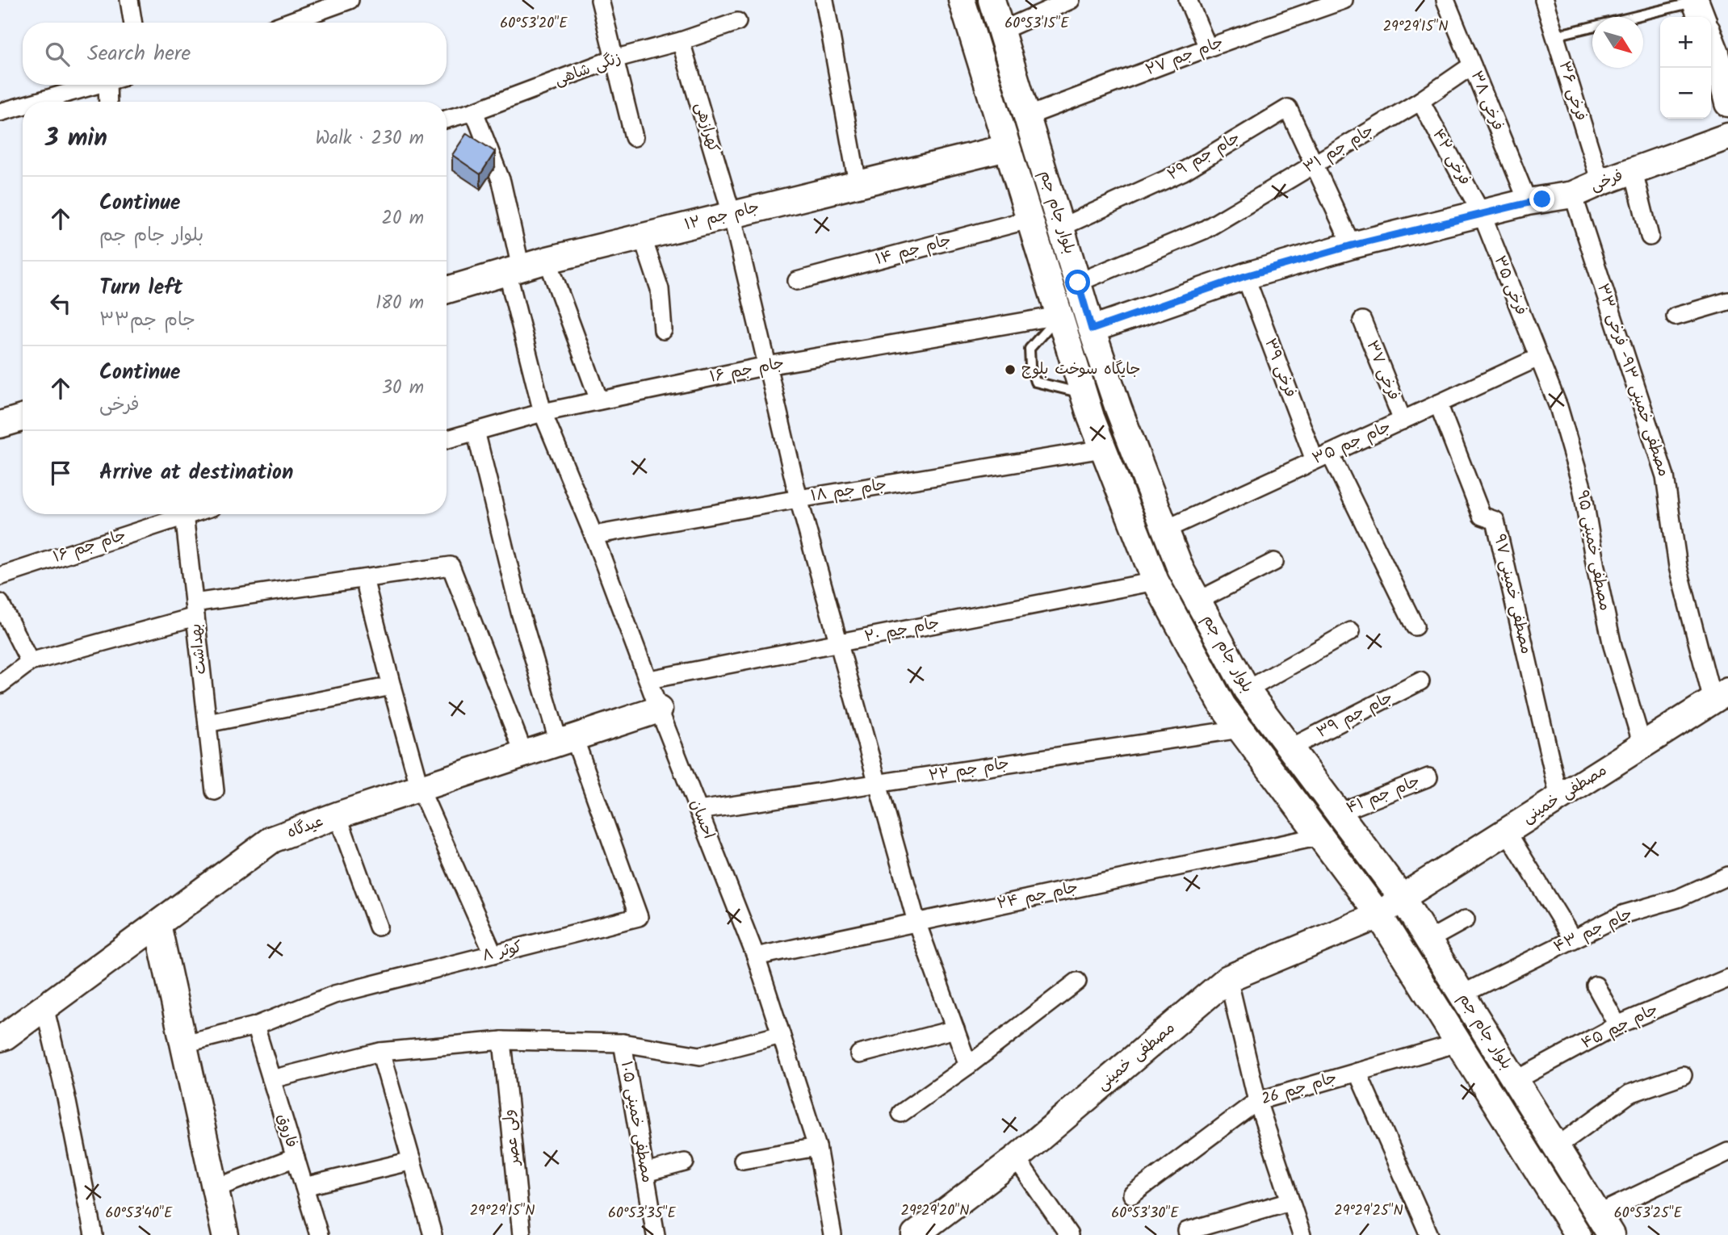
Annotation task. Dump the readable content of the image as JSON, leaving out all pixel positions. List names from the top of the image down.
{
  "streets": {
    "main road": [
      "فرخی",
      "بلوار جام جم",
      "جام جم ۱۲",
      "مصطفی خمینی",
      "عیدگاه"
    ],
    "street": [
      "جام جم ۲۷",
      "زنگی شاهی",
      "فرخی ۳۶",
      "فرخی ۳۸",
      "کهرازهی",
      "جام جم ۳۱",
      "جام جم ۲۹",
      "فرخی ۴۲",
      "جام جم ۱۴",
      "فرخی ۳۵",
      "فرخی ۳۹",
      "جام جم ۱۶",
      "فرخی ۳۷",
      "مصطفی خمینی ۹۳- فرخی ۳۳",
      "جام جم ۳۵",
      "جام جم ۱۸",
      "مصطفی خمینی ۹۵",
      "مصطفی خمینی ۹۷",
      "جام جم ۲۰",
      "بهداشت",
      "جام جم ۳۹",
      "جام جم ۲۲",
      "جام جم ۴۱",
      "احسان",
      "جام جم ۲۴",
      "جام جم ۴۳",
      "کوثر ۸",
      "جام جم ۴۵",
      "جام جم 26",
      "مصطفی خمینی ۱۰۵",
      "فاروق",
      "ولی عصر"
    ]
  },
  "crossings": [
    ["جام جم ۲۷", "بلوار جام جم"],
    ["زنگی شاهی", "کهرازهی"],
    ["زنگی شاهی", "احسان"],
    ["فرخی ۳۶", "فرخی"],
    ["فرخی ۳۸", "جام جم ۳۱"],
    ["فرخی ۳۸", "فرخی"],
    ["کهرازهی", "جام جم ۱۲"],
    ["کهرازهی", "جام جم ۱۶"],
    ["کهرازهی", "جام جم ۱۸"],
    ["کهرازهی", "جام جم ۲۰"],
    ["کهرازهی", "جام جم ۲۲"],
    ["کهرازهی", "جام جم ۲۴"],
    ["جام جم ۳۱", "جام جم ۲۹"],
    ["جام جم ۳۱", "فرخی ۴۲"],
    ["جام جم ۳۱", "بلوار جام جم"],
    ["جام جم ۲۹", "بلوار جام جم"],
    ["فرخی ۴۲", "فرخی"],
    ["فرخی ۴۲", "فرخی ۳۵"],
    ["فرخی", "بلوار جام جم"],
    ["فرخی", "فرخی ۳۵"],
    ["فرخی", "فرخی ۳۹"],
    ["فرخی", "مصطفی خمینی ۹۳- فرخی ۳۳"],
    ["بلوار جام جم", "جام جم ۱۲"],
    ["بلوار جام جم", "جام جم ۱۴"],
    ["بلوار جام جم", "جام جم ۱۶"],
    ["بلوار جام جم", "جام جم ۳۵"],
    ["بلوار جام جم", "جام جم ۱۸"],
    ["بلوار جام جم", "جام جم ۲۰"],
    ["بلوار جام جم", "جام جم ۳۹"],
    ["بلوار جام جم", "جام جم ۲۲"],
    ["بلوار جام جم", "مصطفی خمینی"],
    ["بلوار جام جم", "جام جم ۴۱"],
    ["بلوار جام جم", "جام جم ۲۴"],
    ["بلوار جام جم", "جام جم ۴۳"],
    ["بلوار جام جم", "جام جم ۴۵"],
    ["بلوار جام جم", "جام جم 26"],
    ["جام جم ۱۲", "احسان"],
    ["فرخی ۳۵", "جام جم ۳۵"],
    ["فرخی ۳۵", "مصطفی خمینی ۹۵"],
    ["فرخی ۳۹", "جام جم ۳۵"],
    ["جام جم ۱۶", "احسان"],
    ["فرخی ۳۷", "جام جم ۳۵"],
    ["مصطفی خمینی ۹۳- فرخی ۳۳", "مصطفی خمینی"],
    ["جام جم ۳۵", "مصطفی خمینی ۹۵"],
    ["جام جم ۳۵", "مصطفی خمینی ۹۷"],
    ["جام جم ۱۸", "احسان"],
    ["مصطفی خمینی ۹۵", "مصطفی خمینی"],
    ["مصطفی خمینی ۹۷", "مصطفی خمینی"],
    ["جام جم ۲۰", "احسان"],
    ["جام جم ۲۲", "احسان"],
    ["احسان", "عیدگاه"],
    ["احسان", "جام جم ۲۴"],
    ["عیدگاه", "کوثر ۸"],
    ["کوثر ۸", "فاروق"]
  ],
  "places": ["جایگاه سوخت بلوچ"],
  "north": "bottom right",
  "page": {
    "map_buttons": ["+", "−"],
    "search": "Search here",
    "heading": ["3 min", "Walk · 230 m"],
    "list": [
      ["Continue", "بلوار جام جم", "20 m"],
      ["Turn left", "جام جم۳۳", "180 m"],
      ["Continue", "فرخی", "30 m"],
      "Arrive at destination"
    ]
  },
  "coordinates": [
    "60°53'20\"E",
    "60°53'15\"E",
    "29°29'15\"N",
    "29°29'20\"N",
    "29°29'25\"N",
    "60°53'40\"E",
    "60°53'35\"E",
    "60°53'30\"E",
    "60°53'25\"E"
  ]
}
